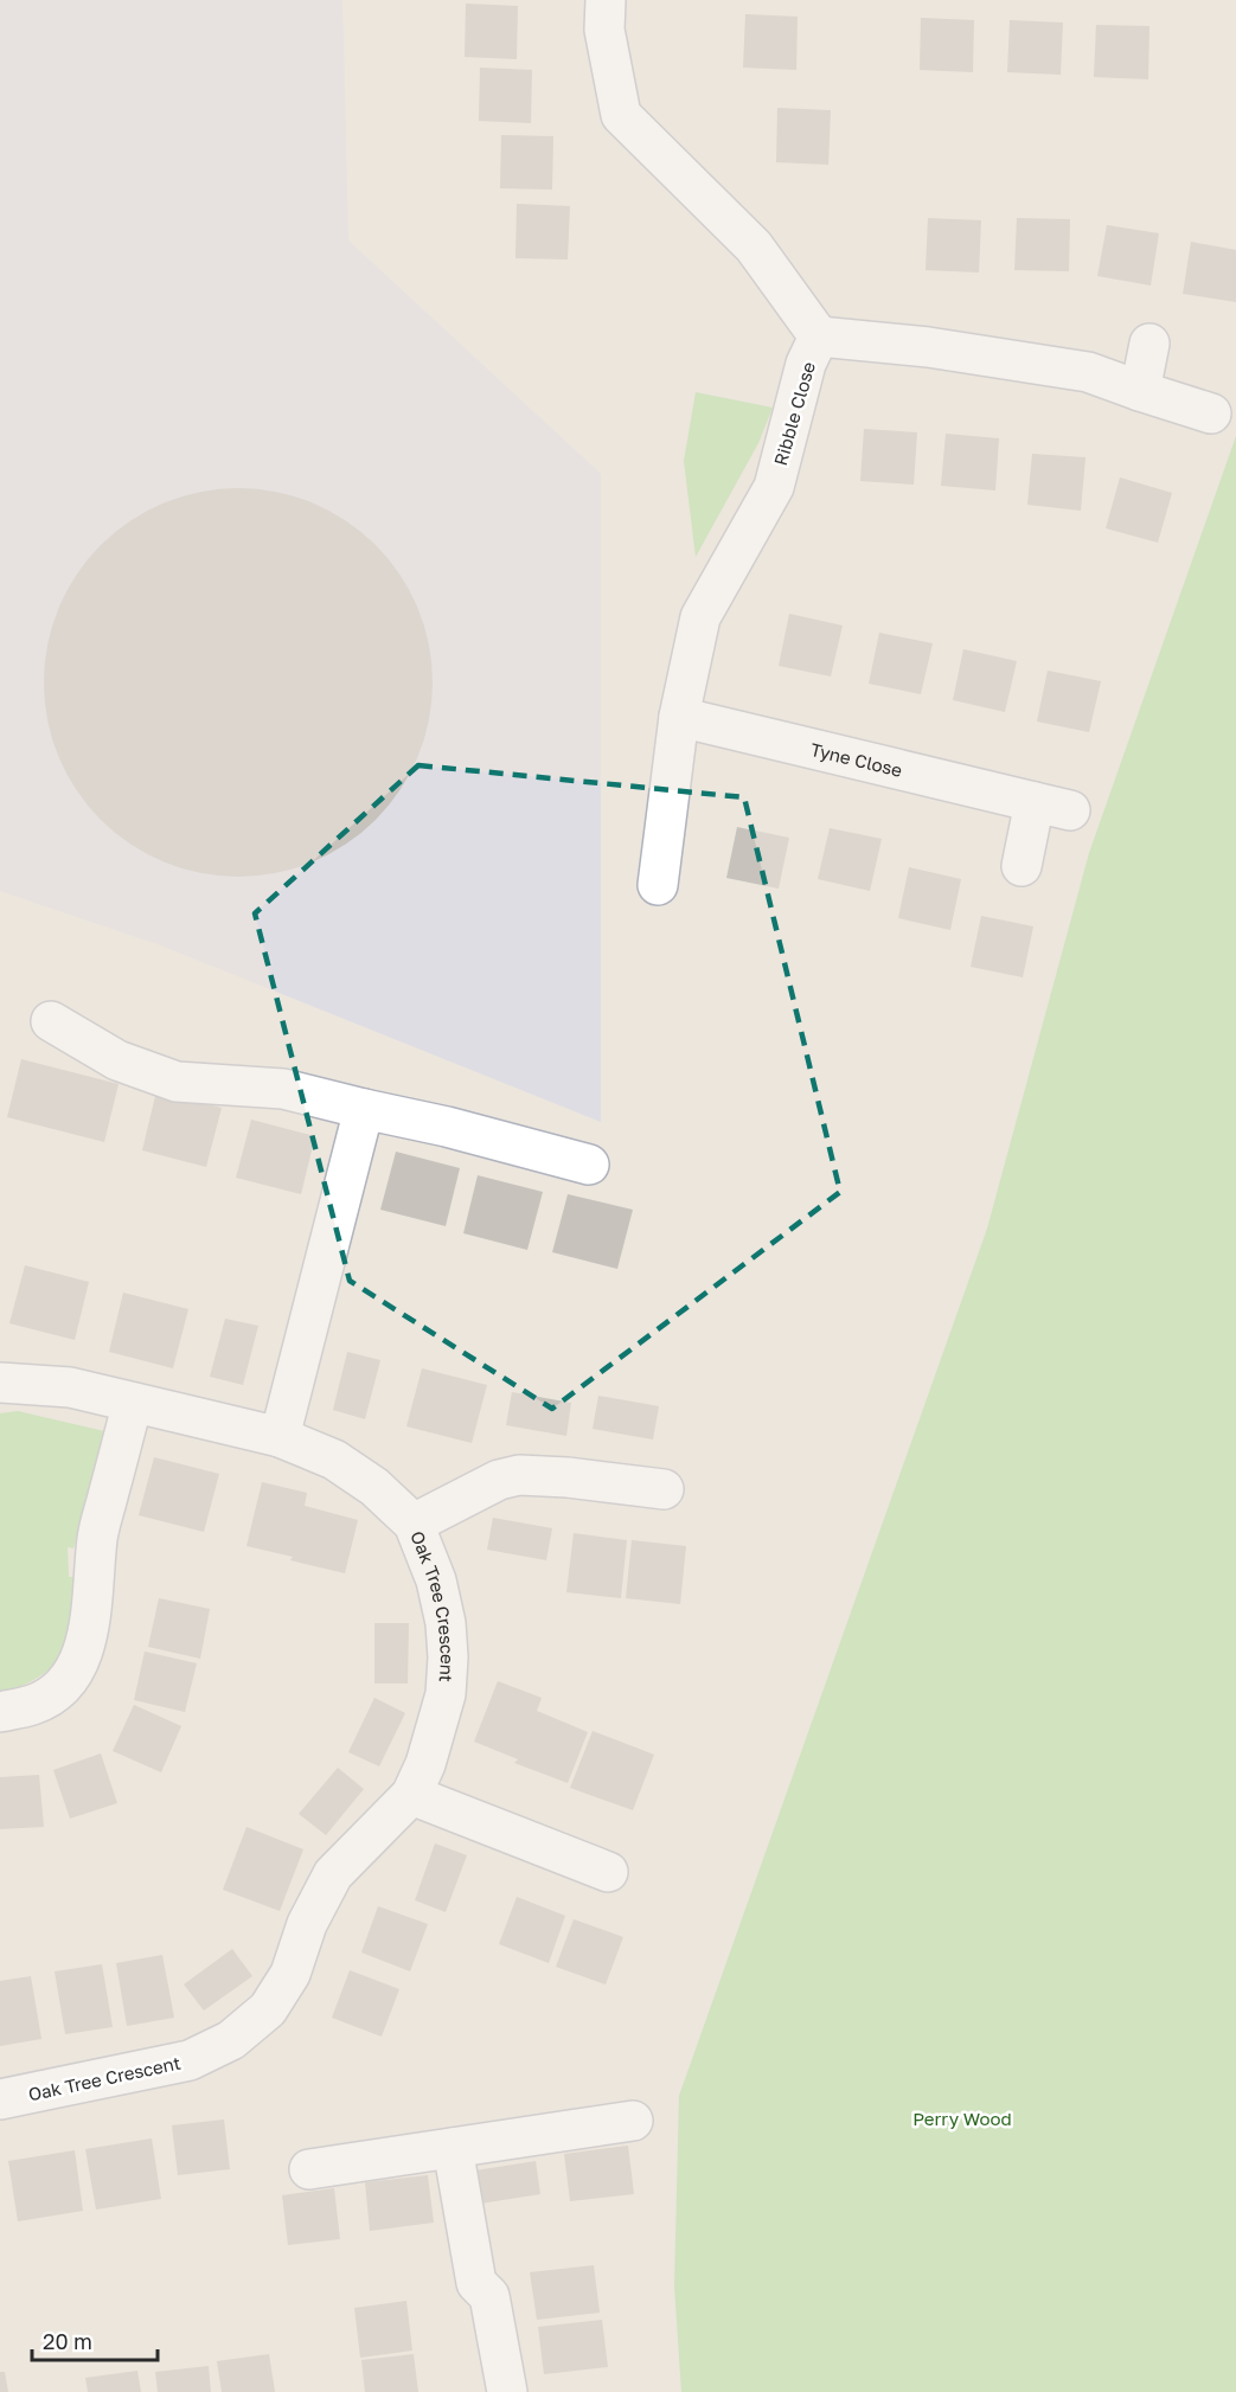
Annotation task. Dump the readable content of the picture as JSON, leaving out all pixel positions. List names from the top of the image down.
{
  "streets": {
    "street": ["Ribble Close", "Tyne Close", "Oak Tree Crescent"]
  },
  "crossings": [
    ["Ribble Close", "Tyne Close"]
  ],
  "parks": ["Perry Wood"],
  "scale_bar": "20 m"
}
